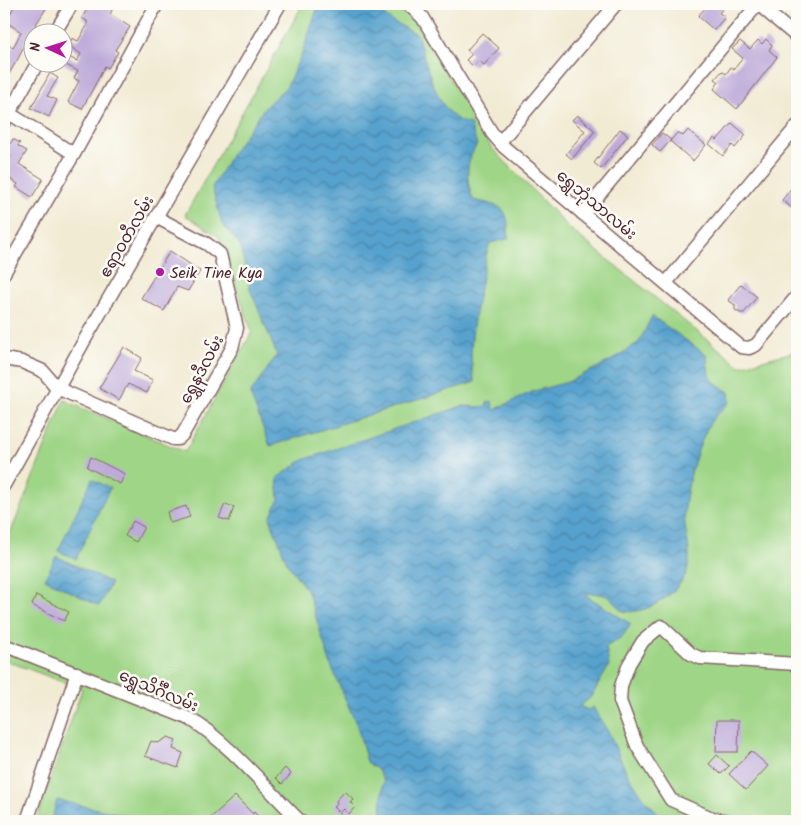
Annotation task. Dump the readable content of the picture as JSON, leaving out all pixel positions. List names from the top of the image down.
{
  "streets": {
    "street": [
      "ရွှေဘုံသာလမ်း",
      "ဧရာဝတီလမ်း",
      "ရွှေနဒီလမ်း",
      "ရွှေသိင်္ဂီလမ်း"
    ]
  },
  "crossings": [
    ["ဧရာဝတီလမ်း", "ရွှေနဒီလမ်း"]
  ],
  "places": ["Seik Tine Kya"],
  "north": "left"
}
